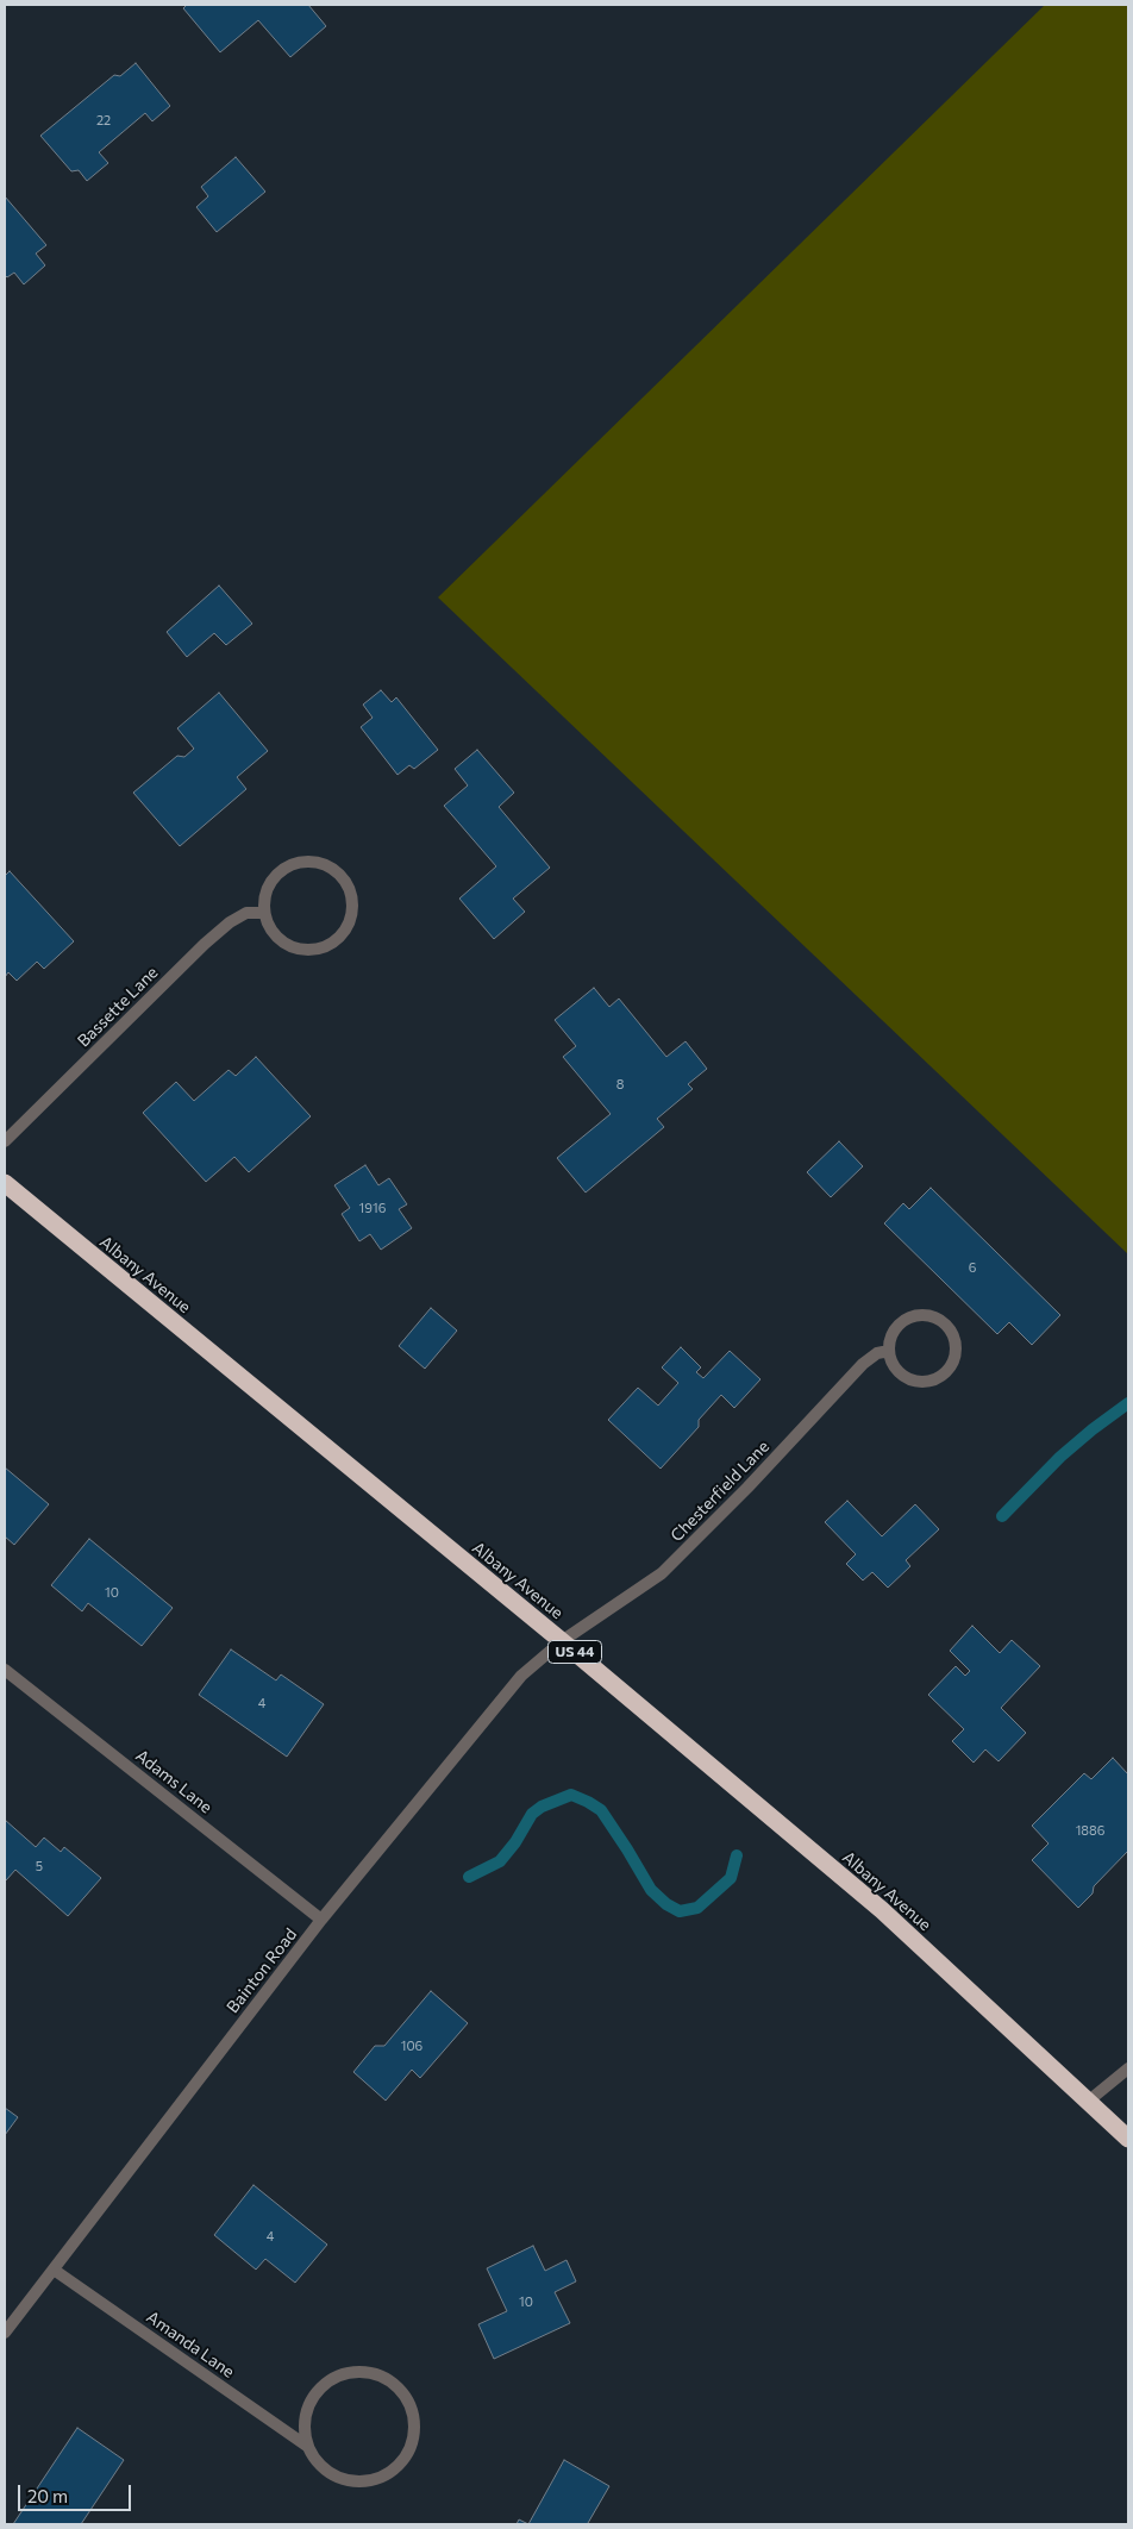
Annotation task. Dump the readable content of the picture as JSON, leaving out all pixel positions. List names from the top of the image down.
{
  "streets": {
    "highway": ["Albany Avenue", "US 44"],
    "street": [
      "Bassette Lane",
      "Chesterfield Lane",
      "Adams Lane",
      "Bainton Road",
      "Amanda Lane"
    ]
  },
  "crossings": [
    ["Albany Avenue", "Chesterfield Lane"],
    ["Albany Avenue", "Bainton Road"],
    ["Chesterfield Lane", "Bainton Road"],
    ["Adams Lane", "Bainton Road"],
    ["Bainton Road", "Amanda Lane"]
  ],
  "house_numbers": [
    "22",
    "8",
    "1916",
    "6",
    "10",
    "4",
    "1886",
    "5",
    "106",
    "4",
    "10"
  ],
  "scale_bar": "20 m"
}
